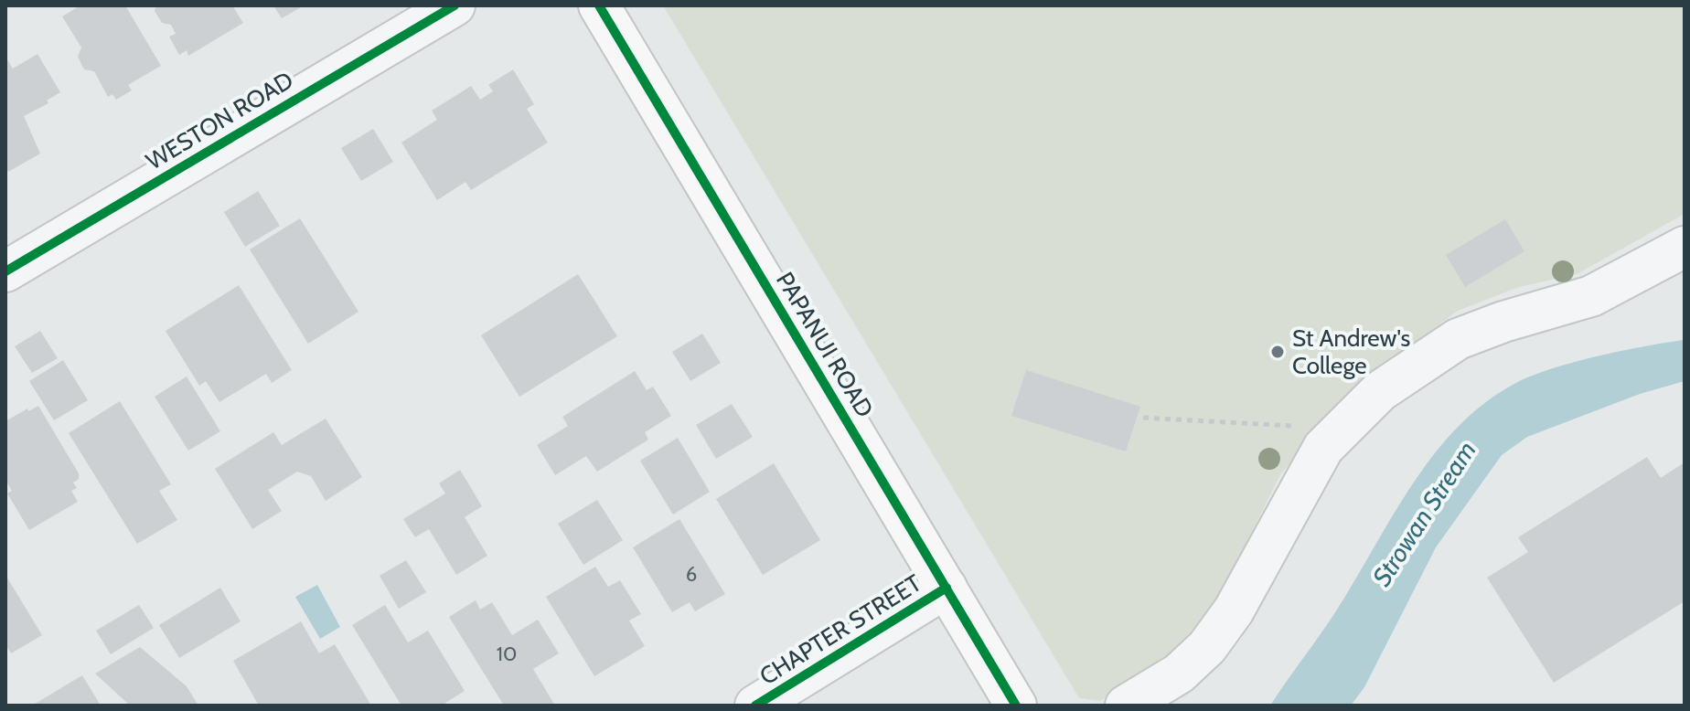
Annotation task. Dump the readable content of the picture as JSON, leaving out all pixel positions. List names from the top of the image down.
{
  "streets": {
    "main road": ["PAPANUI ROAD"],
    "street": ["WESTON ROAD", "CHAPTER STREET"]
  },
  "crossings": [
    ["PAPANUI ROAD", "CHAPTER STREET"]
  ],
  "water": ["Strowan Stream"],
  "places": ["St Andrew's College"],
  "house_numbers": ["6", "10"]
}
